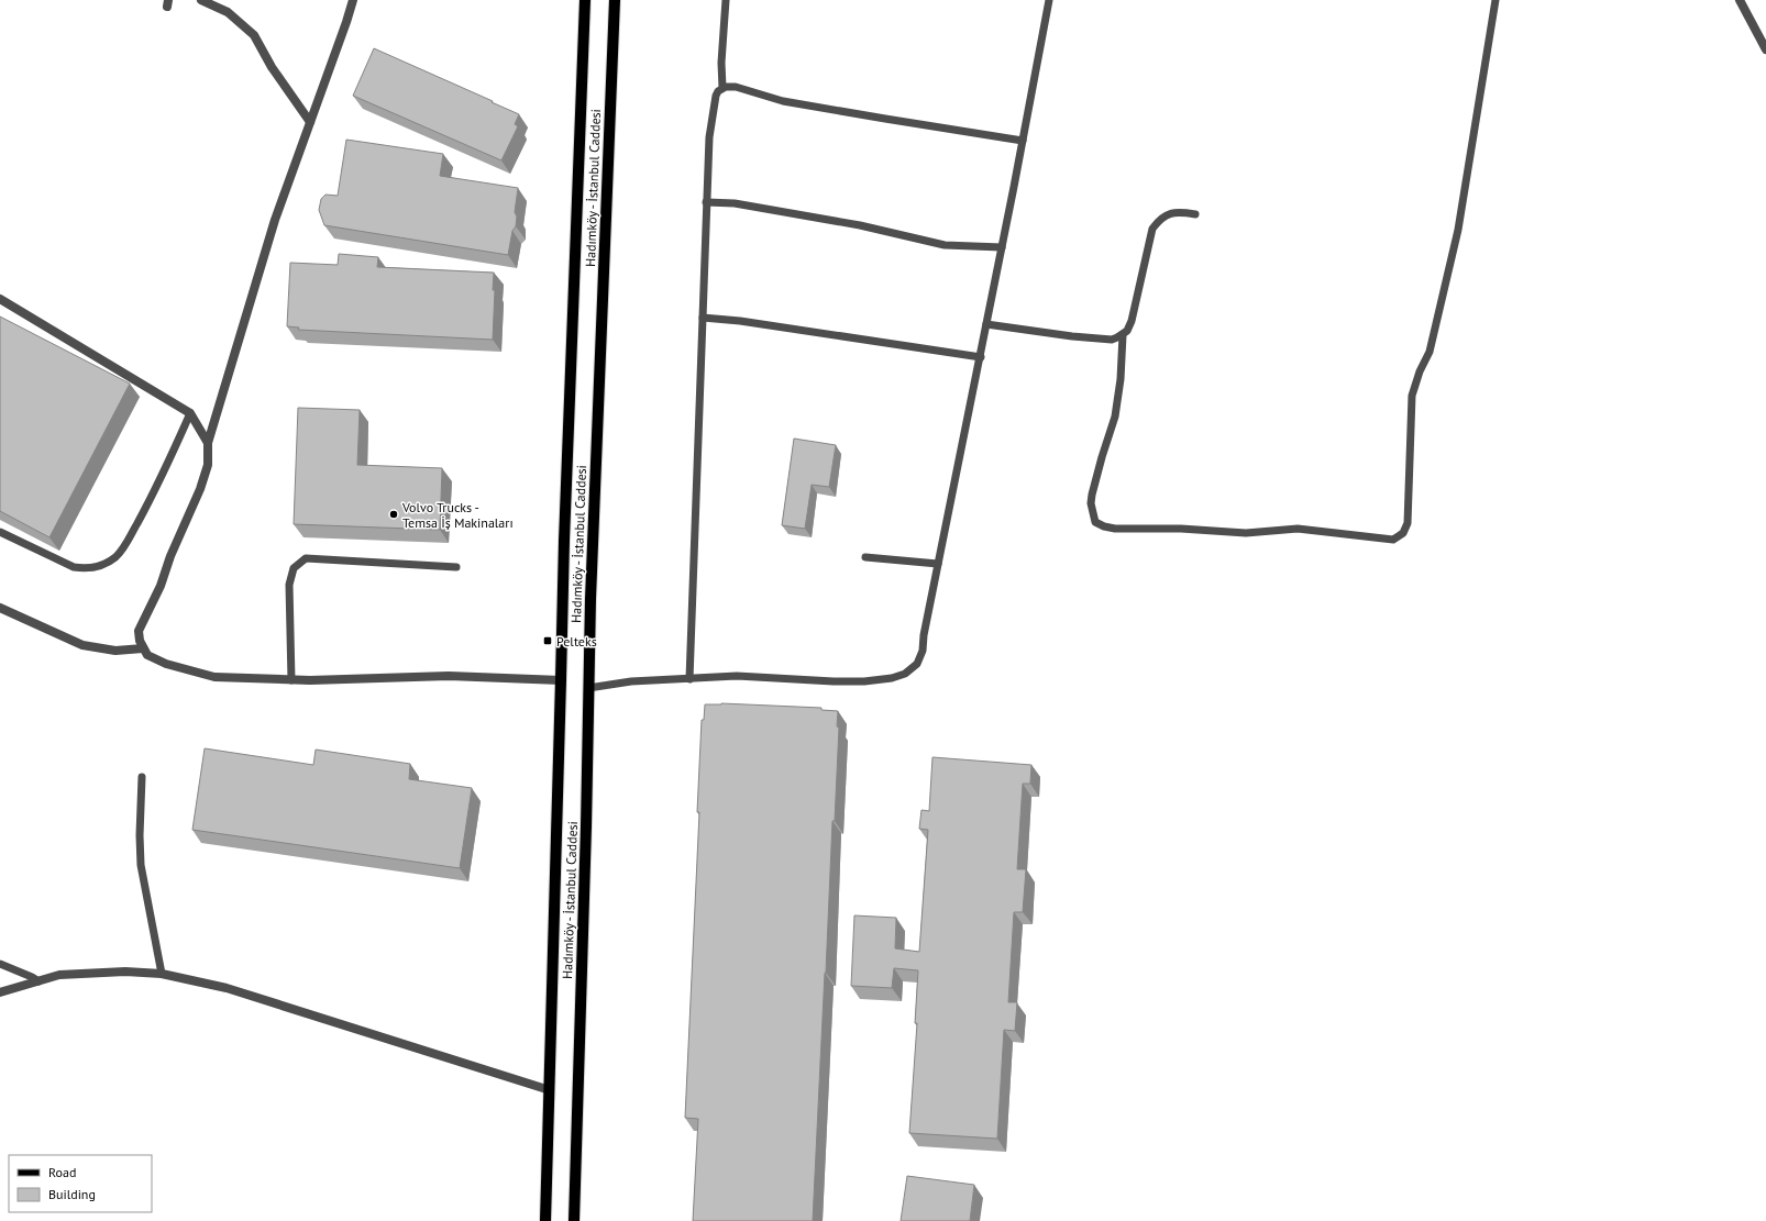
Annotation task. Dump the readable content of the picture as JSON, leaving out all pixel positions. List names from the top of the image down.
{
  "streets": {
    "main road": ["Hadımköy - İstanbul Caddesi"]
  },
  "places": {
    "other": ["Volvo Trucks - Temsa İş Makinaları"],
    "transit": ["Pelteks"]
  },
  "legend": ["Road", "Building"]
}
